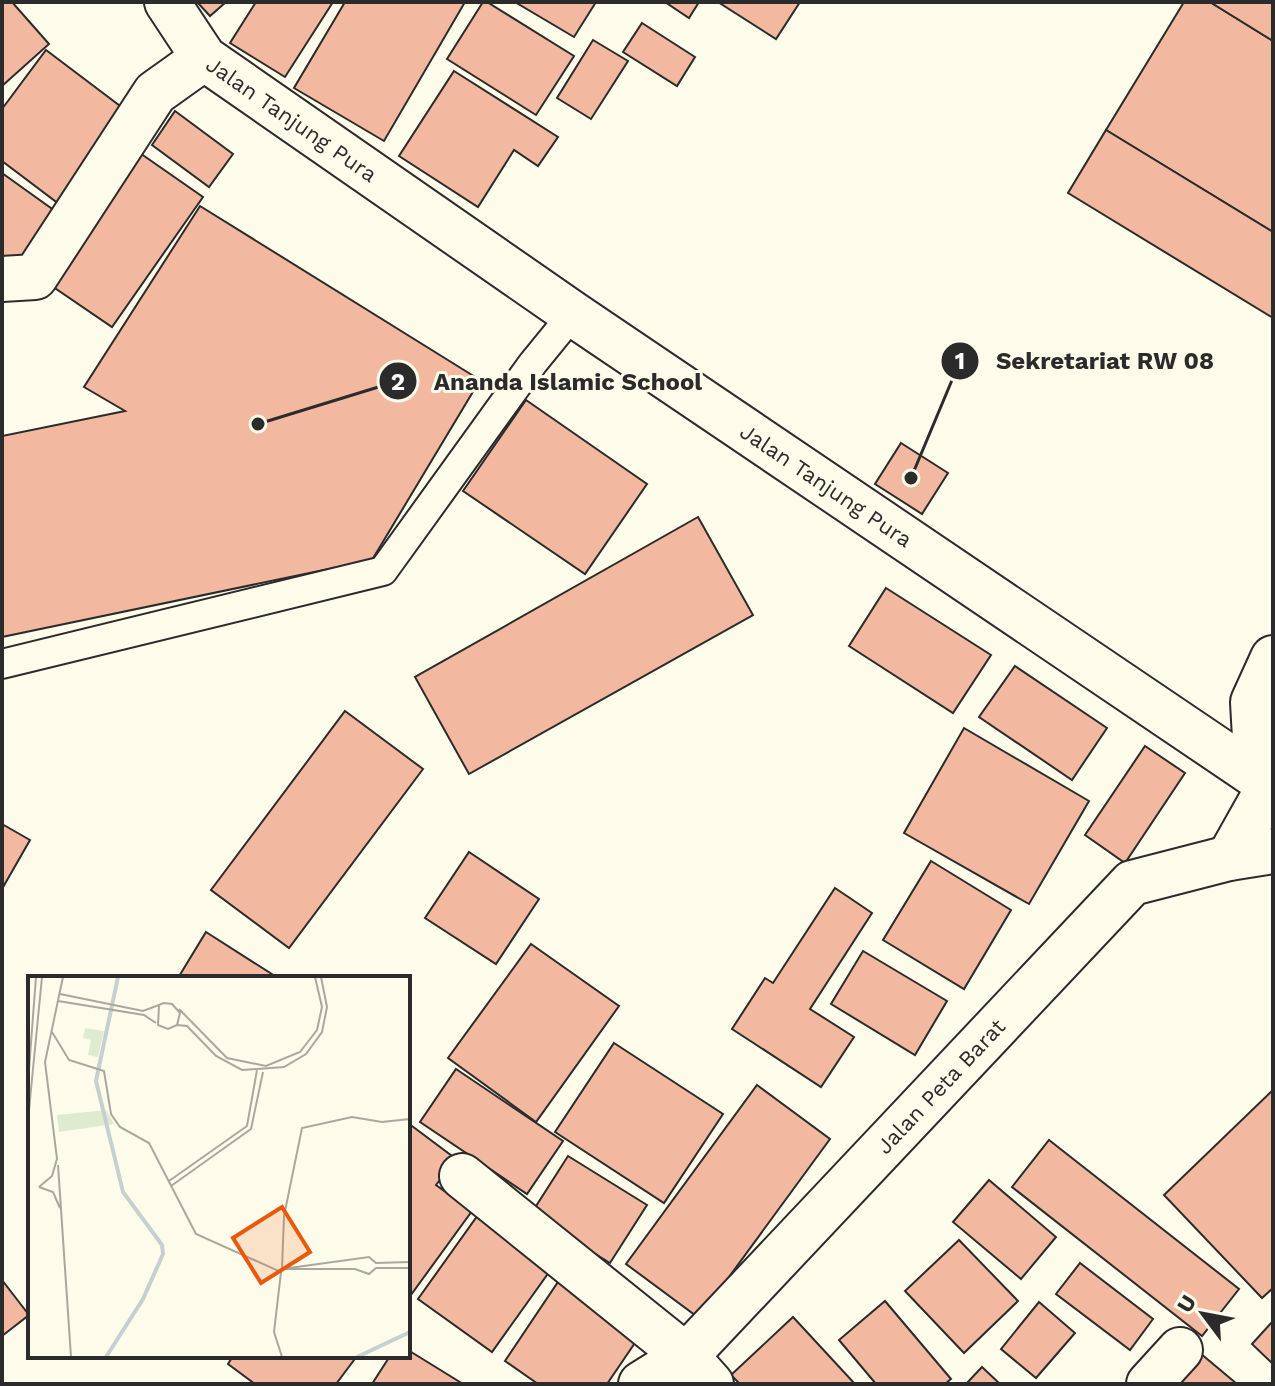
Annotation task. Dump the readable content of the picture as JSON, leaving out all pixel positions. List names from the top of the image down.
{
  "streets": {
    "street": ["Jalan Tanjung Pura", "Jalan Peta Barat"]
  },
  "places": ["Ananda Islamic School", "Sekretariat RW 08"],
  "north": "top left"
}
